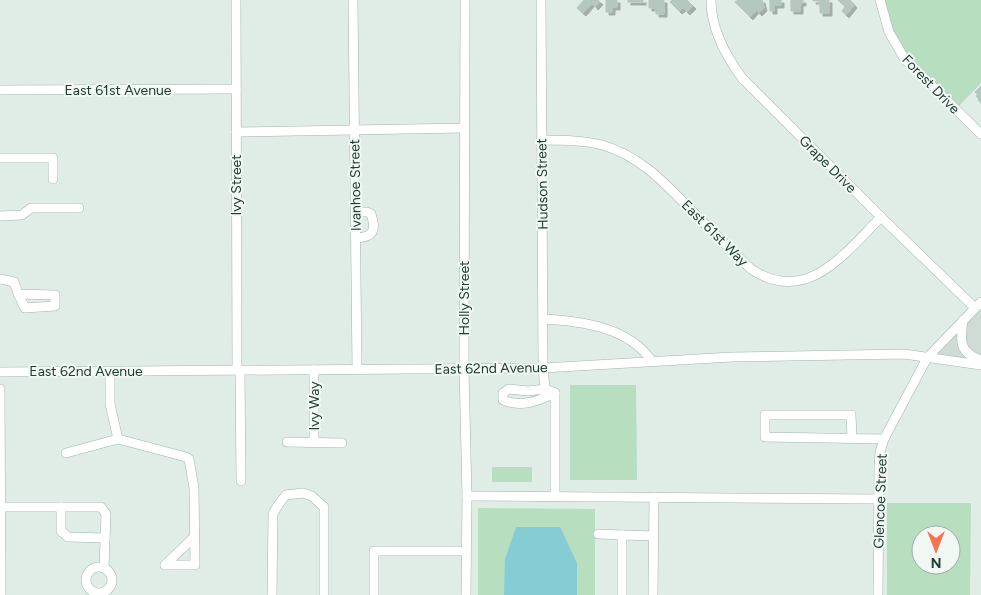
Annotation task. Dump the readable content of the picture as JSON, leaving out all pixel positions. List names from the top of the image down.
{
  "streets": {
    "street": [
      "Forest Drive",
      "East 61st Avenue",
      "Grape Drive",
      "Hudson Street",
      "Ivy Street",
      "Ivanhoe Street",
      "East 61st Way",
      "Holly Street",
      "East 62nd Avenue",
      "Ivy Way",
      "Glencoe Street"
    ]
  },
  "crossings": [
    ["East 61st Avenue", "Ivy Street"],
    ["Grape Drive", "East 61st Way"],
    ["Grape Drive", "Glencoe Street"],
    ["Hudson Street", "East 61st Way"],
    ["Hudson Street", "East 62nd Avenue"],
    ["Ivy Street", "East 62nd Avenue"],
    ["Ivanhoe Street", "East 62nd Avenue"],
    ["Holly Street", "East 62nd Avenue"],
    ["East 62nd Avenue", "Ivy Way"],
    ["East 62nd Avenue", "Glencoe Street"]
  ],
  "north": "bottom"
}
